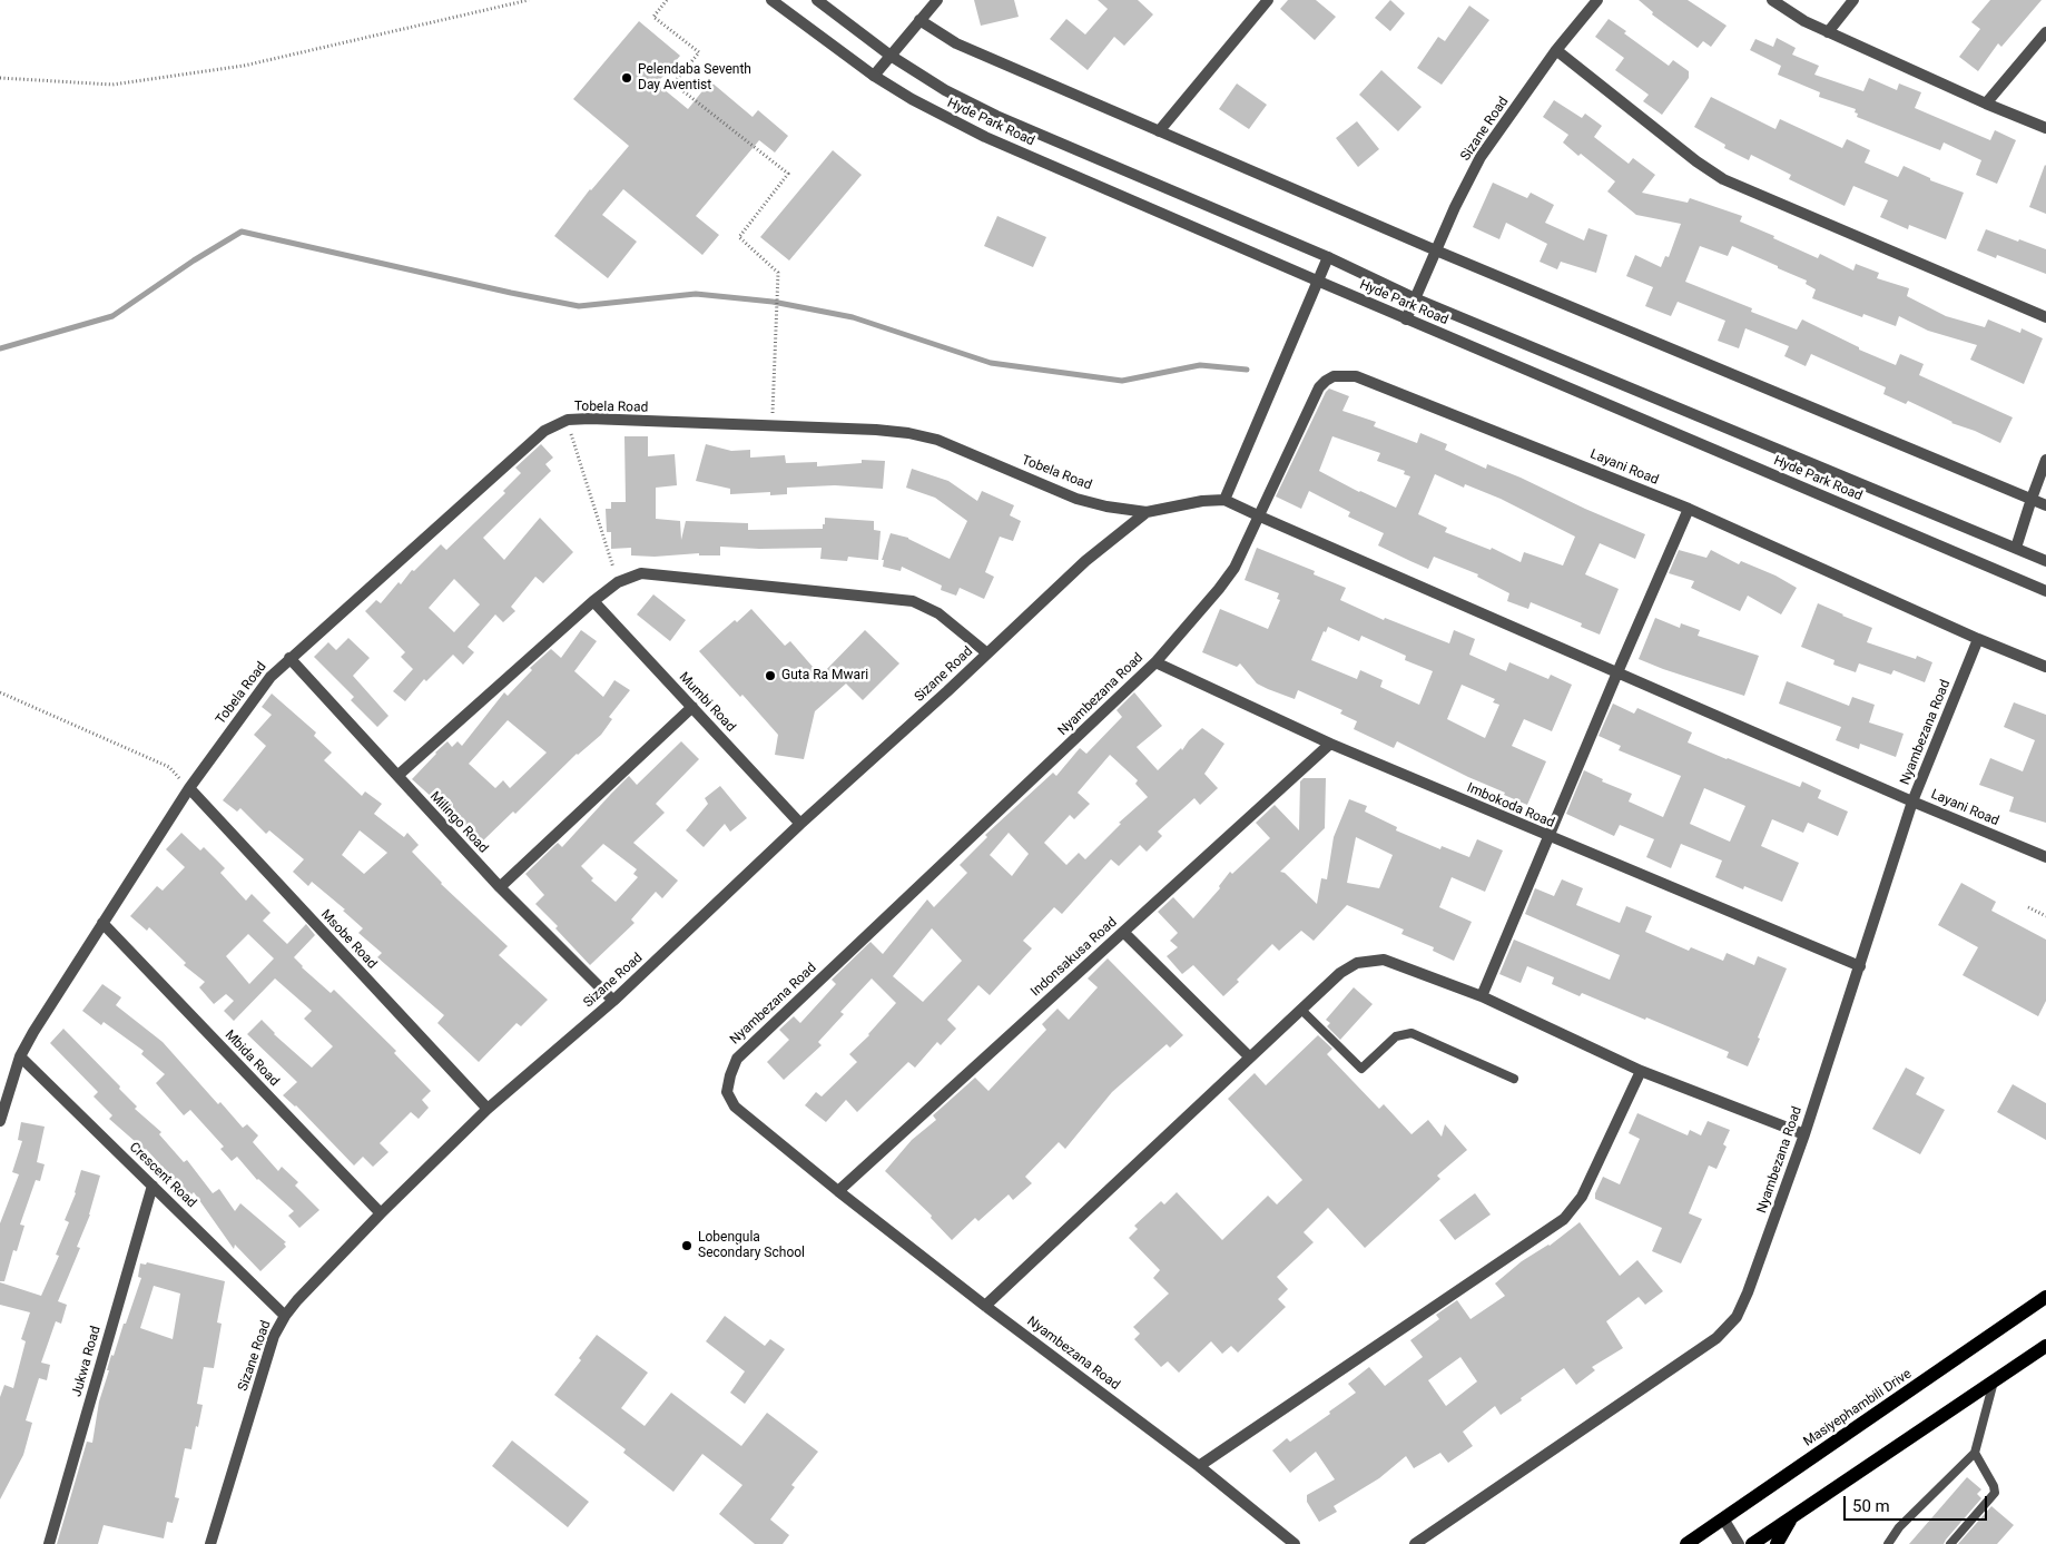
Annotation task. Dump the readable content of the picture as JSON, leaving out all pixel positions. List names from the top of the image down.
{
  "streets": {
    "main road": ["Masiyephambili Drive"],
    "street": [
      "Hyde Park Road",
      "Sizane Road",
      "Tobela Road",
      "Layani Road",
      "Nyambezana Road",
      "Mumbi Road",
      "Imbokoda Road",
      "Milingo Road",
      "Msobe Road",
      "Indonsakusa Road",
      "Mbida Road",
      "Crescent Road",
      "Jukwa Road"
    ]
  },
  "crossings": [
    ["Hyde Park Road", "Sizane Road"],
    ["Sizane Road", "Tobela Road"],
    ["Sizane Road", "Mumbi Road"],
    ["Sizane Road", "Milingo Road"],
    ["Sizane Road", "Msobe Road"],
    ["Sizane Road", "Mbida Road"],
    ["Sizane Road", "Crescent Road"],
    ["Tobela Road", "Layani Road"],
    ["Tobela Road", "Milingo Road"],
    ["Tobela Road", "Msobe Road"],
    ["Tobela Road", "Mbida Road"],
    ["Tobela Road", "Crescent Road"],
    ["Layani Road", "Nyambezana Road"],
    ["Nyambezana Road", "Imbokoda Road"],
    ["Nyambezana Road", "Indonsakusa Road"],
    ["Imbokoda Road", "Indonsakusa Road"],
    ["Crescent Road", "Jukwa Road"]
  ],
  "places": ["Pelendaba Seventh Day Aventist", "Guta Ra Mwari", "Lobengula Secondary School"],
  "scale_bar": "50 m"
}
